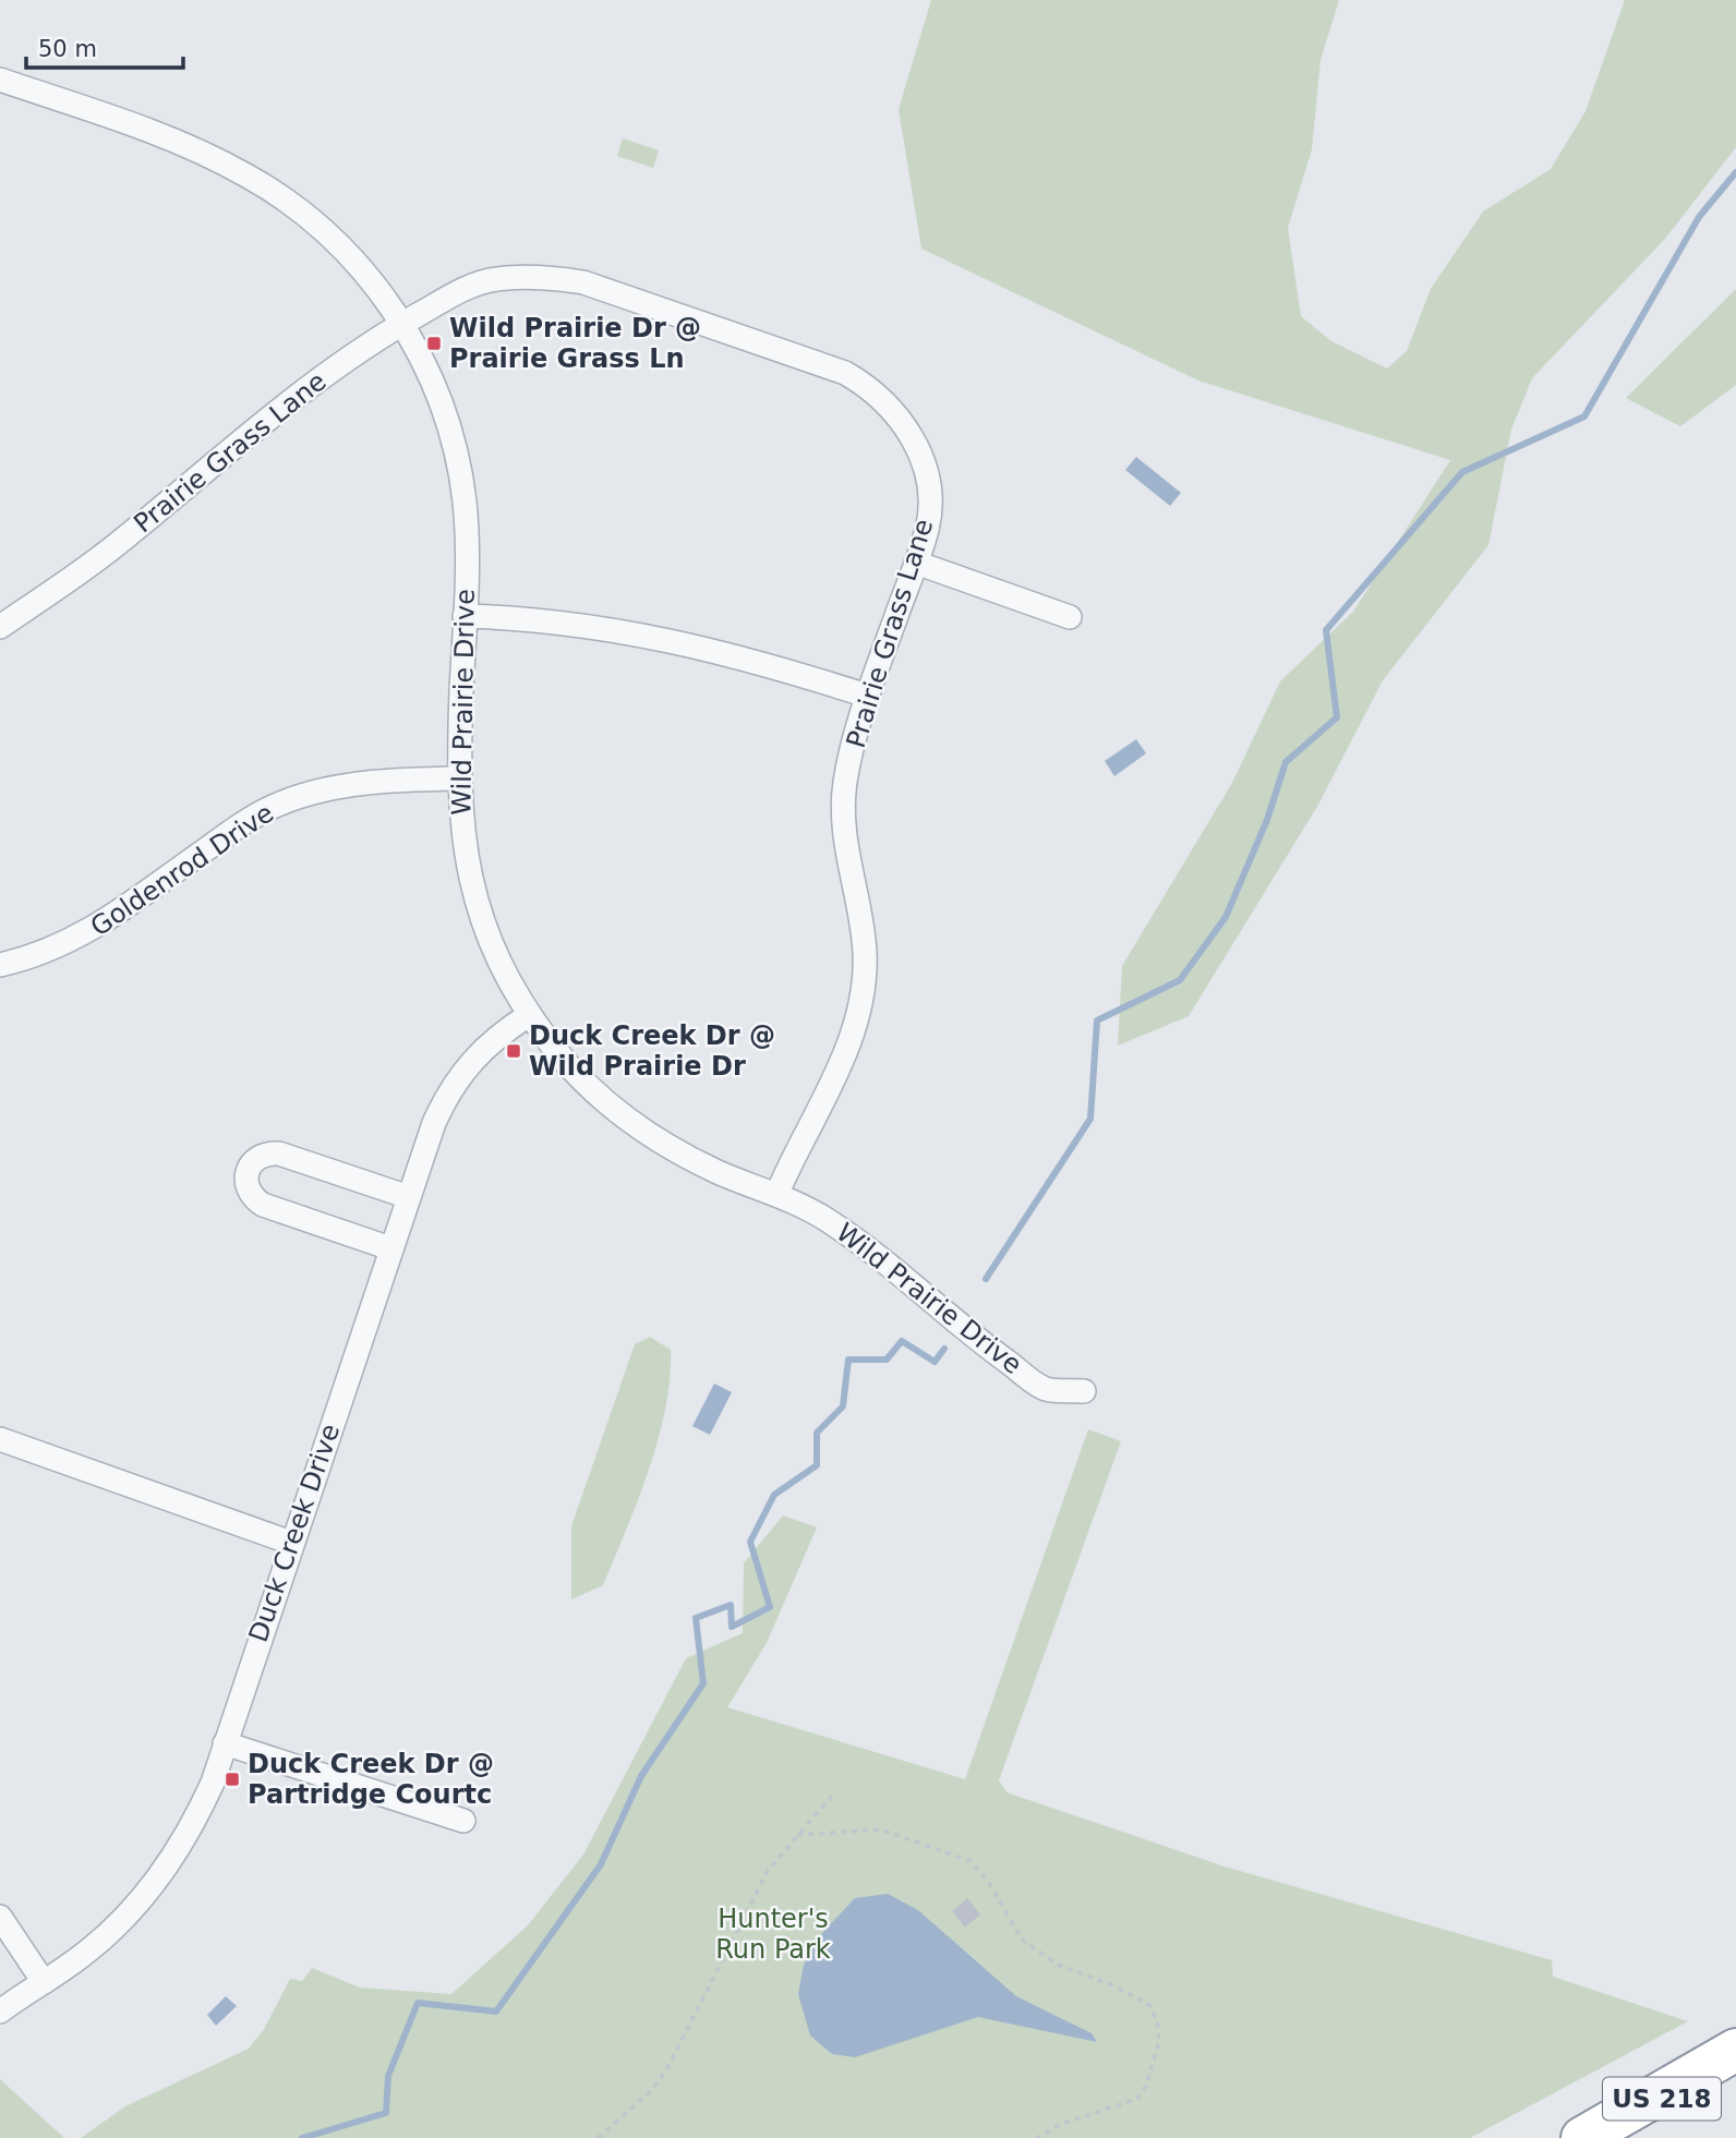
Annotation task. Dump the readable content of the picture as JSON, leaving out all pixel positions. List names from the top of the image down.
{
  "streets": {
    "highway": ["US 218"],
    "street": [
      "Prairie Grass Lane",
      "Wild Prairie Drive",
      "Goldenrod Drive",
      "Duck Creek Drive"
    ]
  },
  "crossings": [
    ["Prairie Grass Lane", "Wild Prairie Drive"],
    ["Wild Prairie Drive", "Goldenrod Drive"],
    ["Wild Prairie Drive", "Duck Creek Drive"]
  ],
  "parks": ["Hunter's Run Park"],
  "places": {
    "transit": ["Wild Prairie Dr @ Prairie Grass Ln", "Duck Creek Dr @ Wild Prairie Dr", "Duck Creek Dr @ Partridge Courtc"]
  },
  "scale_bar": "50 m"
}
